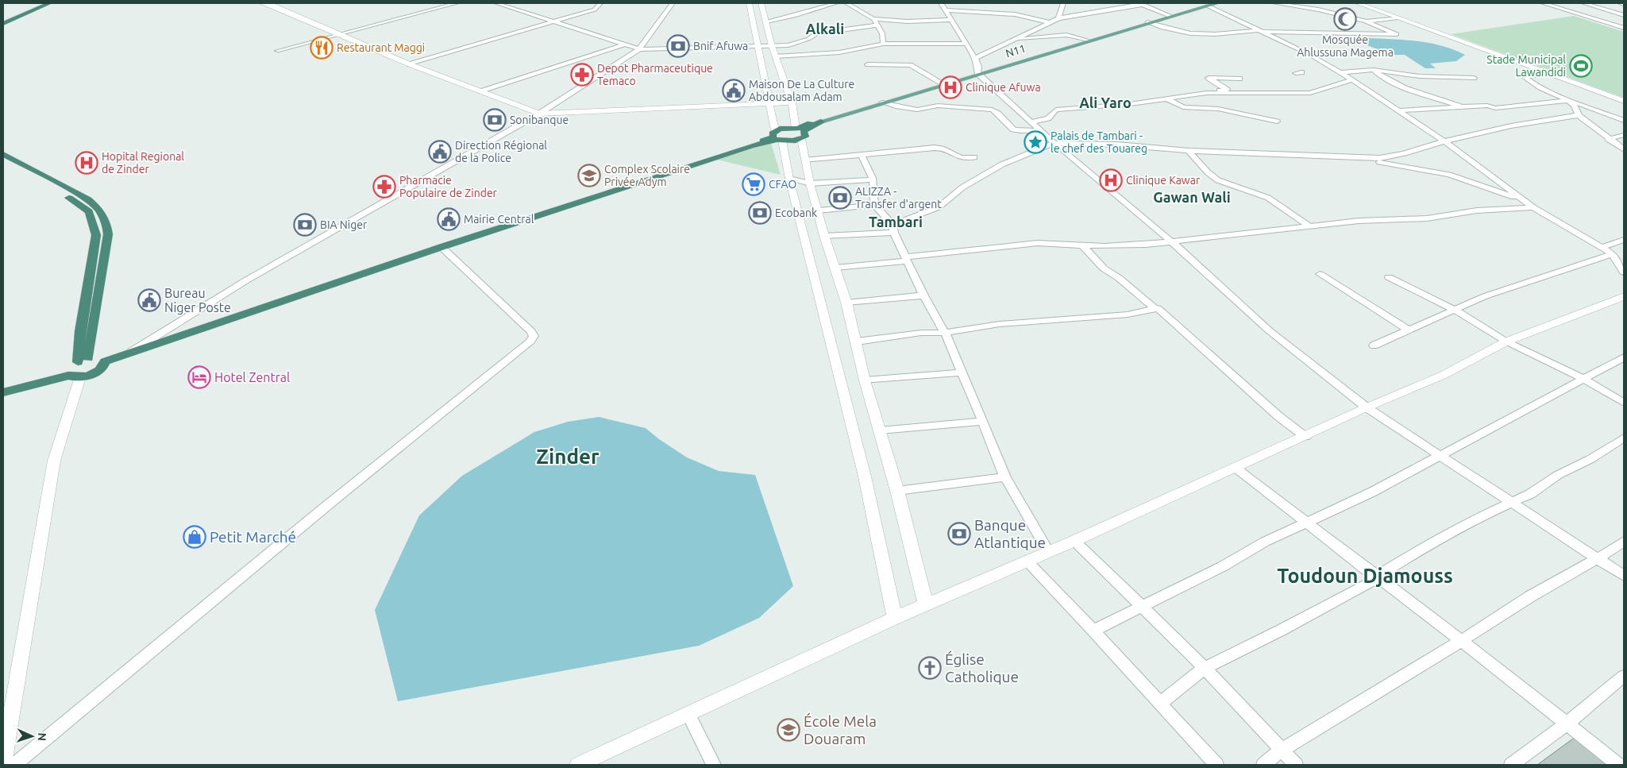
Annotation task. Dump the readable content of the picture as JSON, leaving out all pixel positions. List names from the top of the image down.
{
  "streets": {
    "main road": ["N11"]
  },
  "districts": [
    "Alkali",
    "Ali Yaro",
    "Gawan Wali",
    "Tambari",
    "Zinder",
    "Toudoun Djamouss"
  ],
  "places": {
    "mosque": ["Mosquée Ahlussuna Magema"],
    "bank": [
      "Bnif Afuwa",
      "Sonibanque",
      "ALIZZA - Transfer d'argent",
      "Ecobank",
      "BIA Niger",
      "Banque Atlantique"
    ],
    "restaurant": ["Restaurant Maggi"],
    "sports": ["Stade Municipal Lawandidi"],
    "pharmacy": ["Depot Pharmaceutique Temaco", "Pharmacie Populaire de Zinder"],
    "hospital": ["Clinique Afuwa", "Hopital Regional de Zinder", "Clinique Kawar"],
    "public building": [
      "Maison De La Culture Abdousalam Adam",
      "Direction Régional de la Police",
      "Mairie Central",
      "Bureau Niger Poste"
    ],
    "place": ["Palais de Tambari - le chef des Touareg"],
    "school or university": ["Complex Scolaire Privée Adym", "École Mela Douaram"],
    "supermarket": ["CFAO"],
    "hotel": ["Hotel Zentral"],
    "shop": ["Petit Marché"],
    "church": ["Église Catholique"]
  },
  "north": "right"
}
